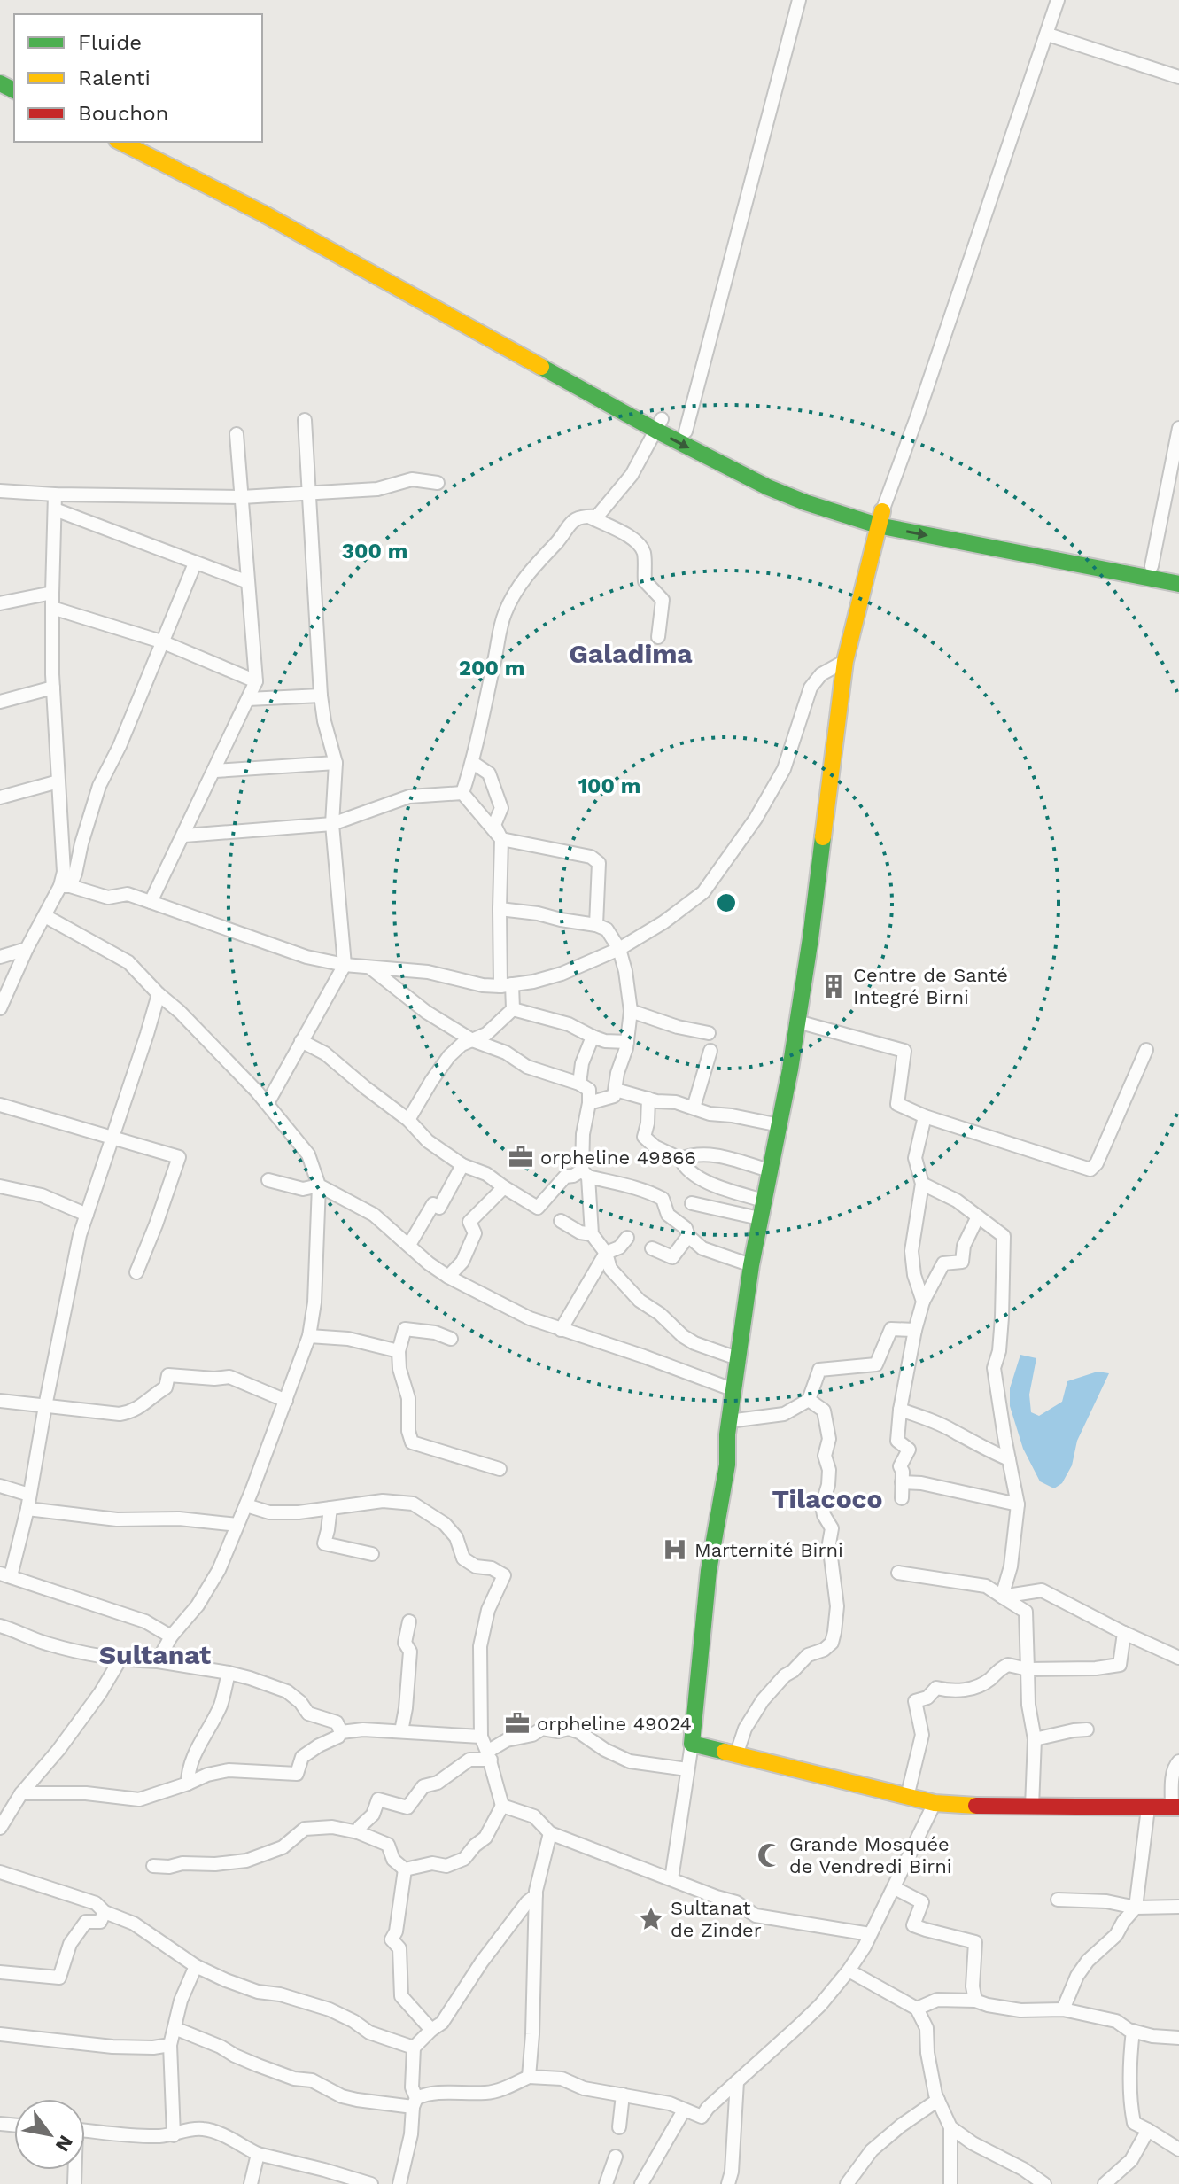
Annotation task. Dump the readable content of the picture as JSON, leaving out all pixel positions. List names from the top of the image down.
{
  "districts": ["Galadima", "Tilacoco", "Sultanat"],
  "places": {
    "building": ["Centre de Santé Integré Birni"],
    "office": ["orpheline 49866", "orpheline 49024"],
    "hospital": ["Marternité Birni"],
    "mosque": ["Grande Mosquée de Vendredi Birni"],
    "place": ["Sultanat de Zinder"]
  },
  "legend": ["Fluide", "Ralenti", "Bouchon"],
  "north": "bottom right",
  "rings": ["300 m", "200 m", "100 m"]
}
